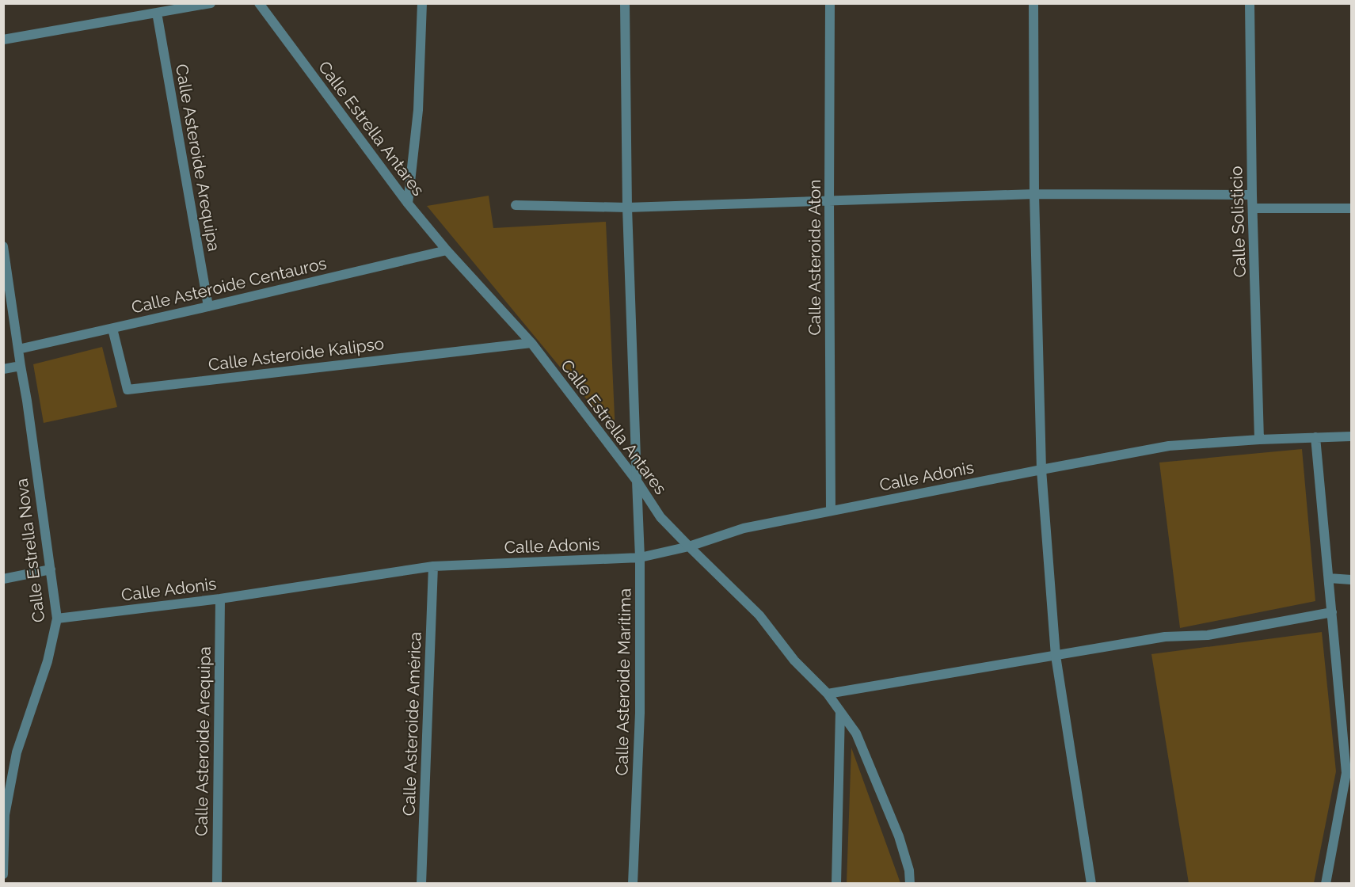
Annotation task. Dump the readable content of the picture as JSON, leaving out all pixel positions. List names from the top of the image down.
{
  "streets": {
    "street": [
      "Calle Estrella Antares",
      "Calle Asteroide Arequipa",
      "Calle Solisticio",
      "Calle Asteroide Aton",
      "Calle Asteroide Centauros",
      "Calle Asteroide Kalipso",
      "Calle Adonis",
      "Calle Estrella Nova",
      "Calle Asteroide Marítima",
      "Calle Asteroide América"
    ]
  },
  "crossings": [
    ["Calle Estrella Antares", "Calle Asteroide Centauros"],
    ["Calle Estrella Antares", "Calle Asteroide Kalipso"],
    ["Calle Estrella Antares", "Calle Adonis"],
    ["Calle Estrella Antares", "Calle Asteroide Marítima"],
    ["Calle Asteroide Arequipa", "Calle Asteroide Centauros"],
    ["Calle Asteroide Arequipa", "Calle Adonis"],
    ["Calle Solisticio", "Calle Adonis"],
    ["Calle Asteroide Aton", "Calle Adonis"],
    ["Calle Asteroide Centauros", "Calle Asteroide Kalipso"],
    ["Calle Asteroide Centauros", "Calle Estrella Nova"],
    ["Calle Adonis", "Calle Estrella Nova"],
    ["Calle Adonis", "Calle Asteroide Marítima"],
    ["Calle Adonis", "Calle Asteroide América"]
  ]
}
